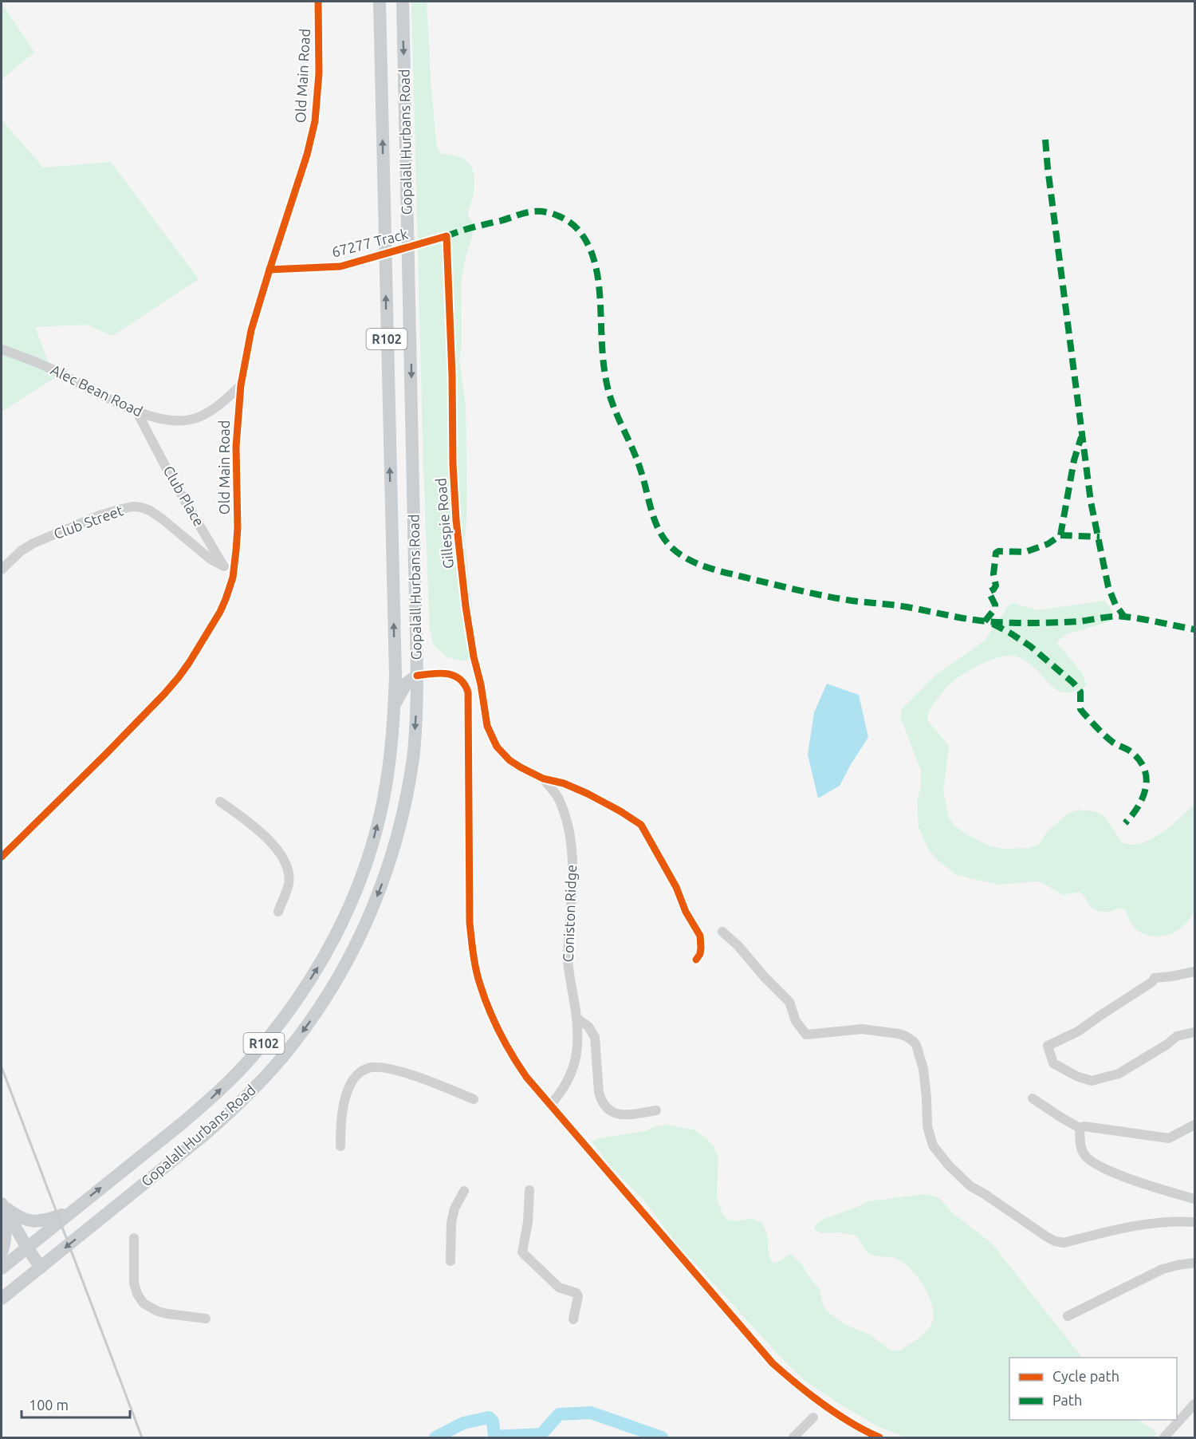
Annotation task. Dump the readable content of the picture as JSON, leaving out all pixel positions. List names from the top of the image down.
{
  "streets": {
    "main road": ["Gopalall Hurbans Road", "R102"],
    "street": [
      "Old Main Road",
      "67277 Track",
      "Alec Bean Road",
      "Club Place",
      "Club Street",
      "Gillespie Road",
      "Coniston Ridge"
    ]
  },
  "crossings": [
    ["Old Main Road", "67277 Track"],
    ["Old Main Road", "Alec Bean Road"],
    ["Old Main Road", "Club Place"],
    ["67277 Track", "Gillespie Road"],
    ["Alec Bean Road", "Club Place"],
    ["Club Place", "Club Street"],
    ["Gillespie Road", "Coniston Ridge"]
  ],
  "legend": ["Cycle path", "Path"],
  "scale_bar": "100 m"
}
